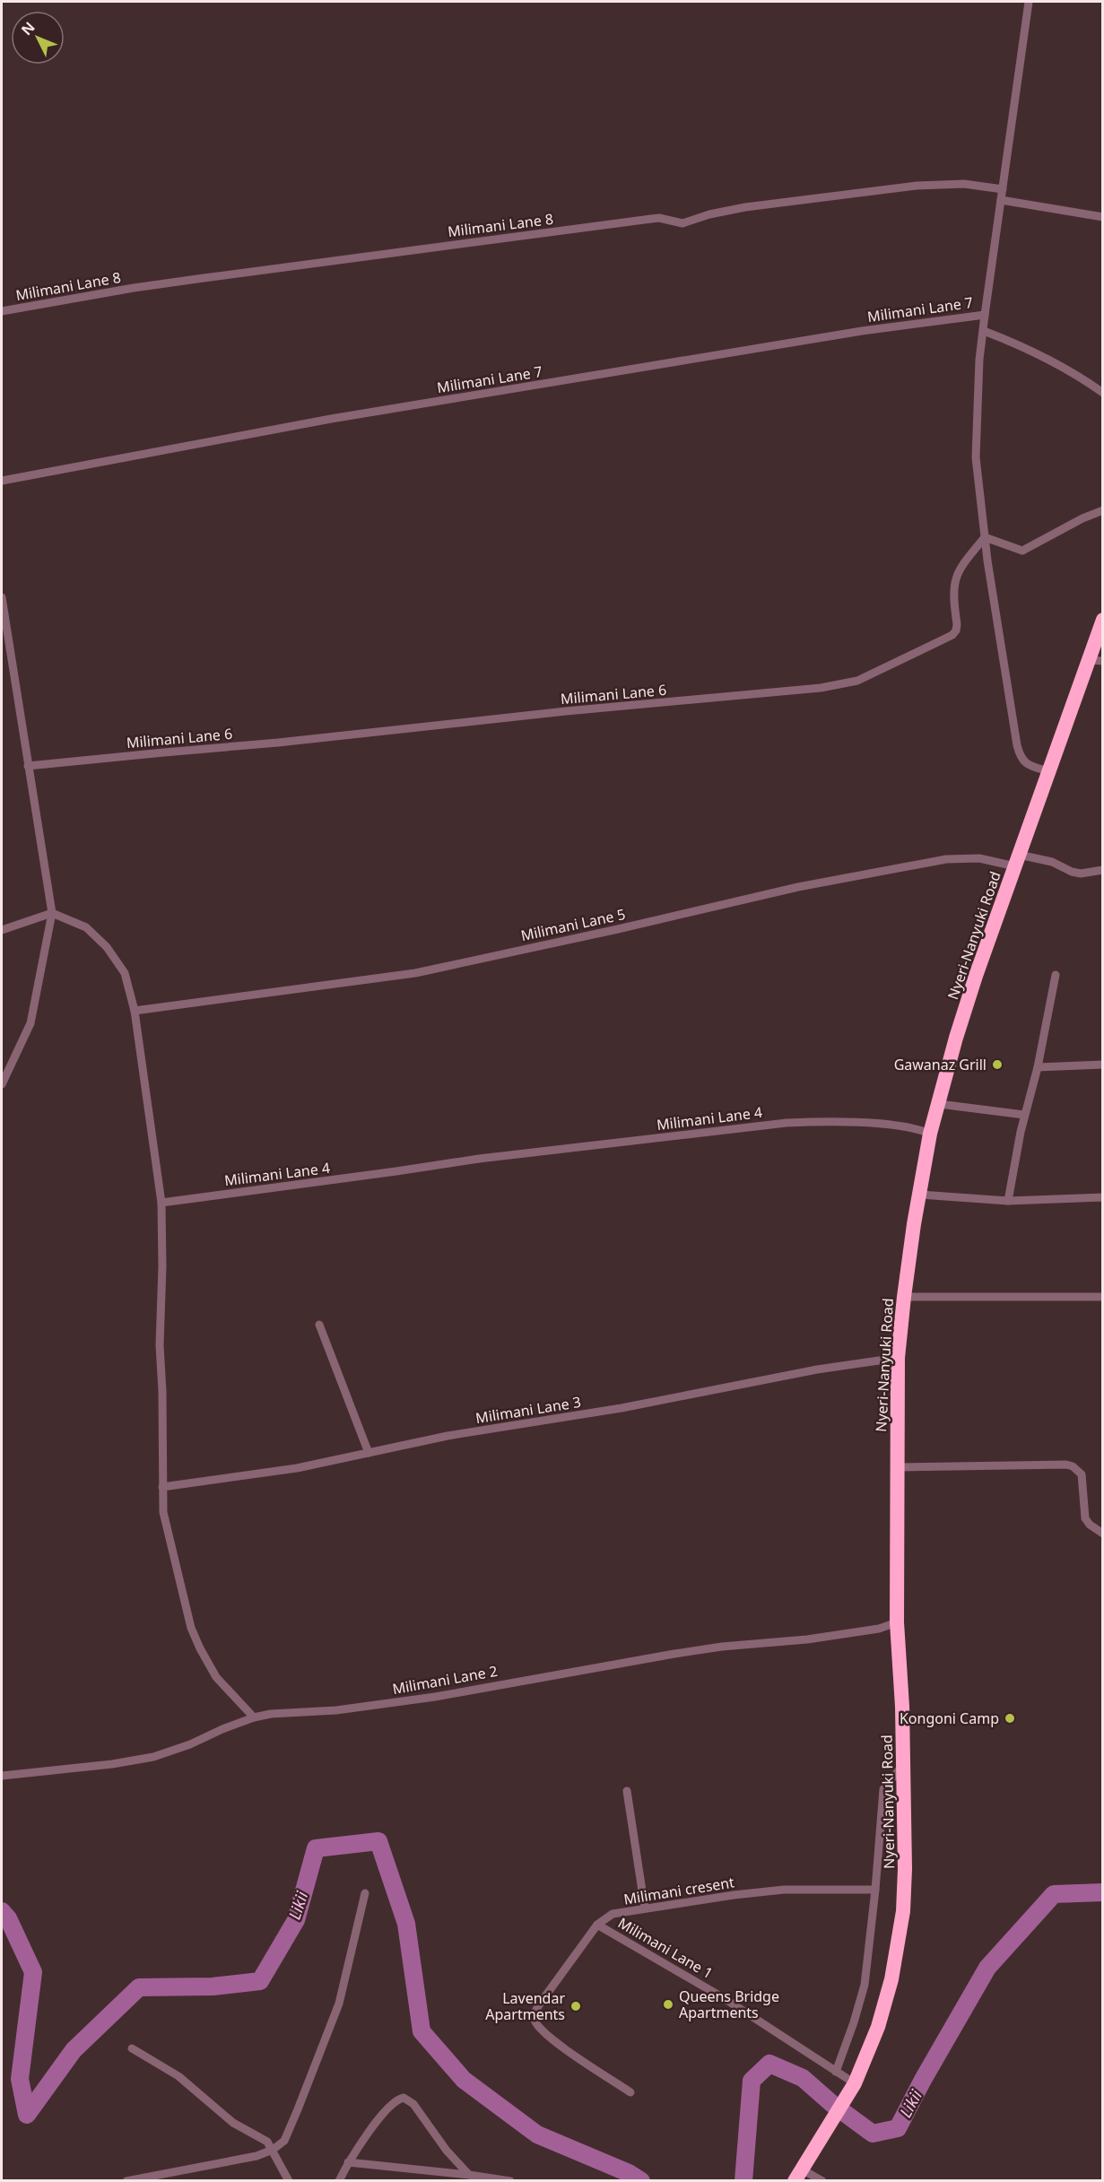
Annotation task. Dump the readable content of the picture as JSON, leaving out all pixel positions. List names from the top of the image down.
{
  "streets": {
    "highway": ["Nyeri-Nanyuki Road"],
    "street": [
      "Milimani Lane 8",
      "Milimani Lane 7",
      "Milimani Lane 6",
      "Milimani Lane 5",
      "Milimani Lane 4",
      "Milimani Lane 3",
      "Milimani Lane 2",
      "Milimani cresent",
      "Milimani Lane 1"
    ]
  },
  "crossings": [
    ["Milimani Lane 5", "Nyeri-Nanyuki Road"],
    ["Nyeri-Nanyuki Road", "Milimani Lane 4"],
    ["Nyeri-Nanyuki Road", "Milimani Lane 3"],
    ["Nyeri-Nanyuki Road", "Milimani Lane 2"],
    ["Nyeri-Nanyuki Road", "Milimani Lane 1"],
    ["Milimani cresent", "Milimani Lane 1"]
  ],
  "water": ["Likii"],
  "places": [
    "Gawanaz Grill",
    "Kongoni Camp",
    "Queens Bridge Apartments",
    "Lavendar Apartments"
  ],
  "north": "top left"
}
